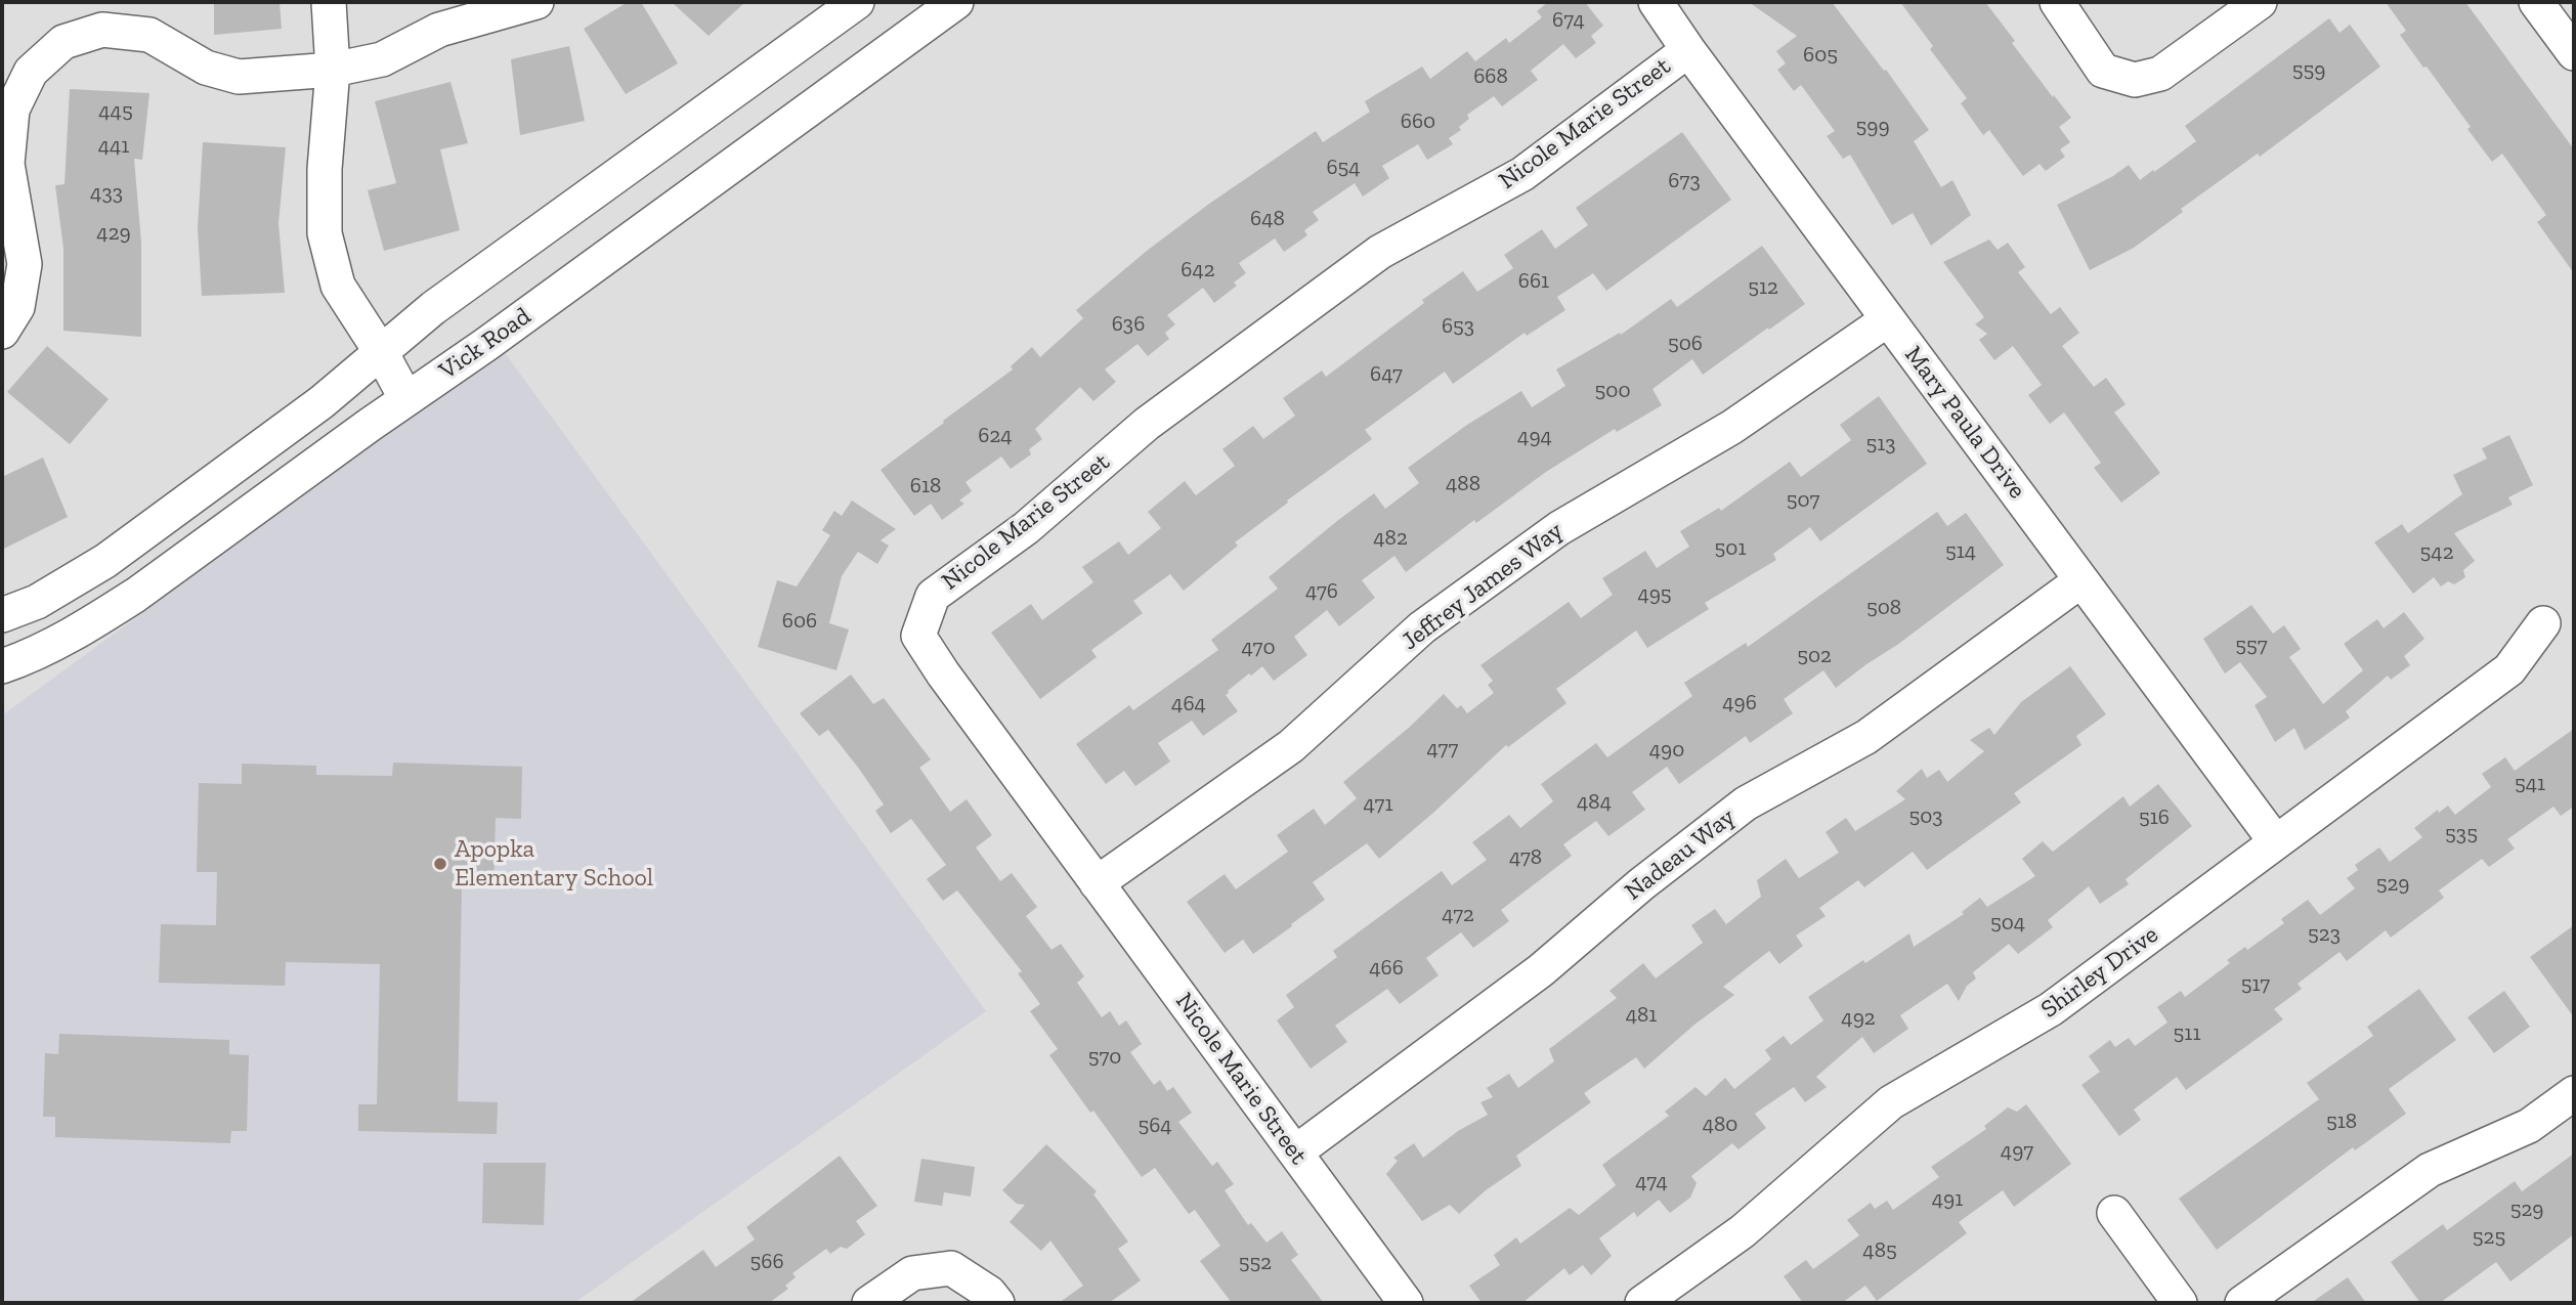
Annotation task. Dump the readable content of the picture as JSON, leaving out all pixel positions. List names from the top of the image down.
{
  "streets": {
    "street": [
      "Nicole Marie Street",
      "Vick Road",
      "Mary Paula Drive",
      "Jeffrey James Way",
      "Nadeau Way",
      "Shirley Drive"
    ]
  },
  "crossings": [
    ["Nicole Marie Street", "Mary Paula Drive"],
    ["Nicole Marie Street", "Jeffrey James Way"],
    ["Nicole Marie Street", "Nadeau Way"],
    ["Mary Paula Drive", "Jeffrey James Way"],
    ["Mary Paula Drive", "Nadeau Way"],
    ["Mary Paula Drive", "Shirley Drive"]
  ],
  "places": ["Apopka Elementary School"],
  "house_numbers": [
    "674",
    "605",
    "559",
    "668",
    "445",
    "660",
    "599",
    "441",
    "654",
    "673",
    "433",
    "648",
    "429",
    "642",
    "661",
    "512",
    "636",
    "653",
    "506",
    "647",
    "500",
    "624",
    "494",
    "513",
    "488",
    "618",
    "507",
    "482",
    "501",
    "514",
    "542",
    "476",
    "495",
    "508",
    "606",
    "557",
    "470",
    "502",
    "496",
    "464",
    "477",
    "490",
    "541",
    "484",
    "471",
    "503",
    "516",
    "535",
    "478",
    "529",
    "472",
    "504",
    "523",
    "466",
    "517",
    "481",
    "492",
    "511",
    "570",
    "518",
    "480",
    "564",
    "497",
    "474",
    "491",
    "529",
    "525",
    "485",
    "566",
    "552"
  ]
}
